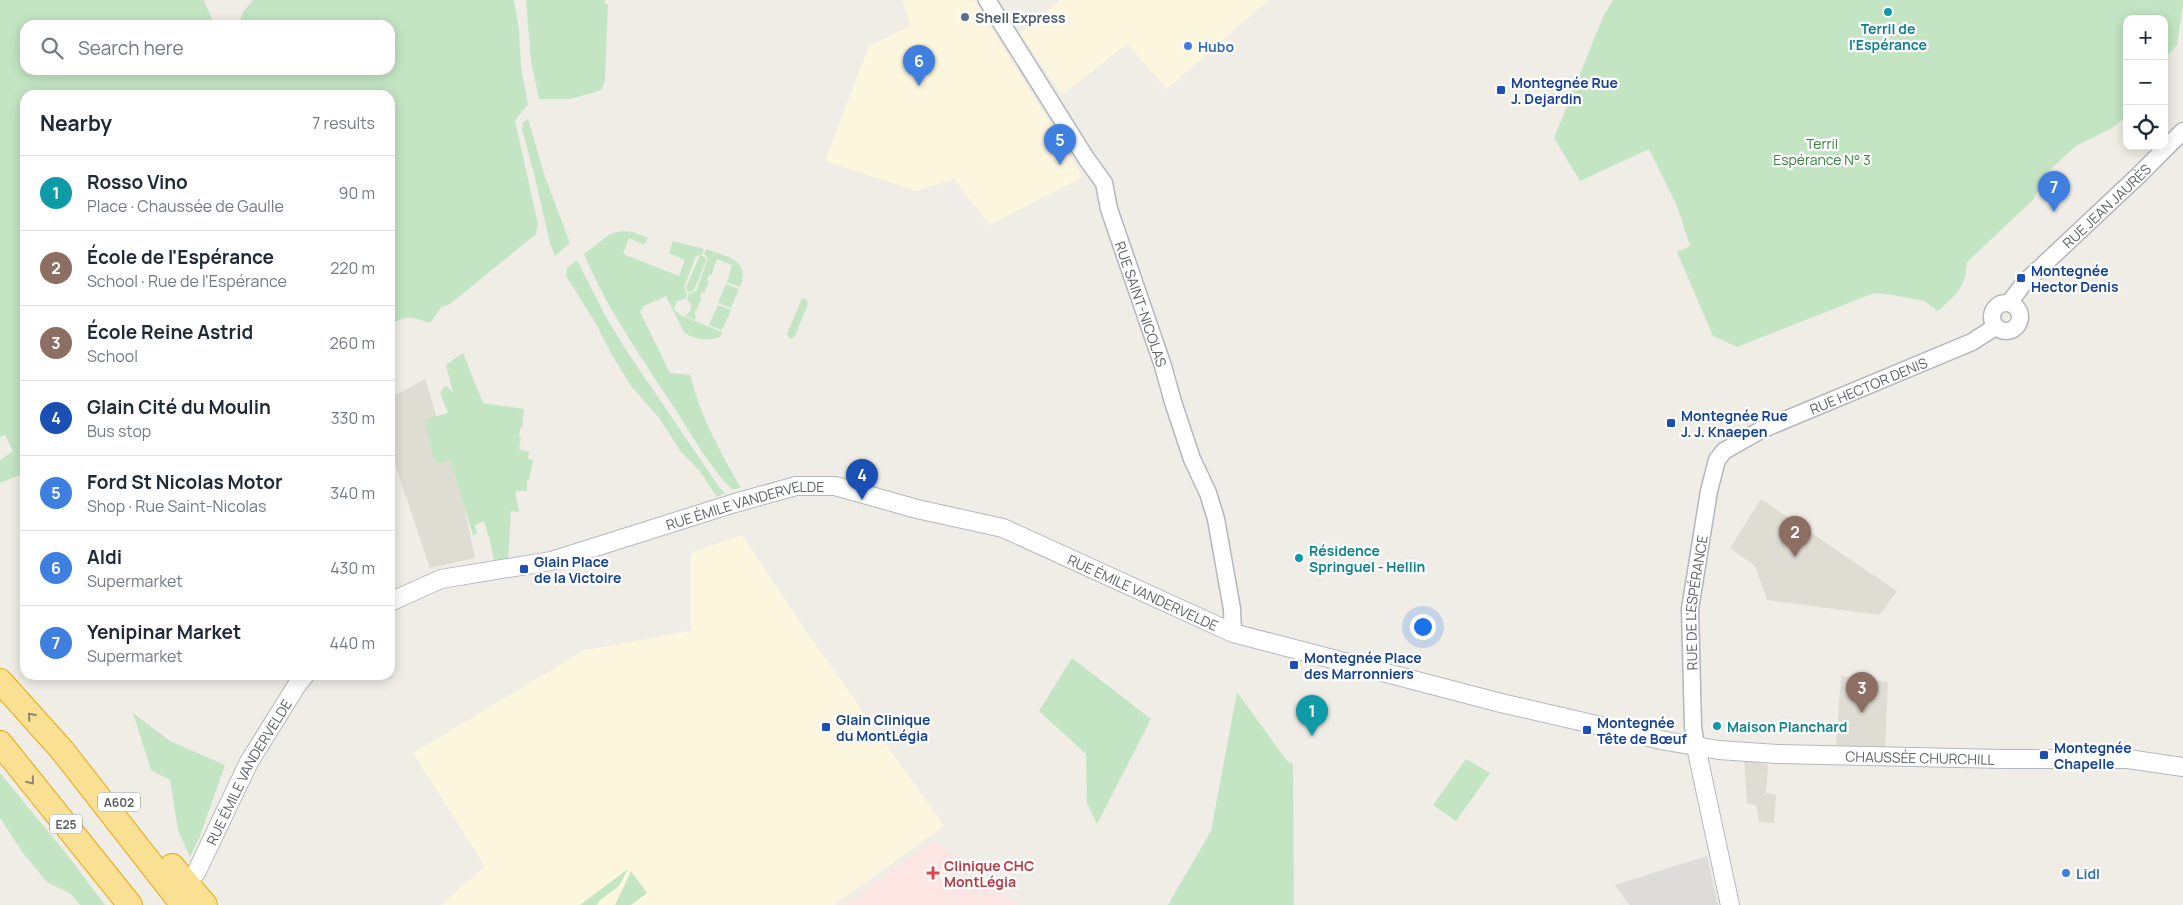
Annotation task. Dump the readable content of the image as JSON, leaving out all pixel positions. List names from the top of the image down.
{
  "streets": {
    "highway": ["A602", "E25"],
    "main road": ["RUE ÉMILE VANDERVELDE", "CHAUSSÉE CHURCHILL"],
    "street": [
      "RUE JEAN JAURÈS",
      "RUE SAINT-NICOLAS",
      "RUE HECTOR DENIS",
      "RUE DE L'ESPÉRANCE"
    ]
  },
  "crossings": [
    ["RUE JEAN JAURÈS", "RUE HECTOR DENIS"],
    ["RUE SAINT-NICOLAS", "RUE ÉMILE VANDERVELDE"],
    ["RUE HECTOR DENIS", "RUE DE L'ESPÉRANCE"],
    ["RUE ÉMILE VANDERVELDE", "RUE DE L'ESPÉRANCE"],
    ["RUE ÉMILE VANDERVELDE", "CHAUSSÉE CHURCHILL"],
    ["RUE DE L'ESPÉRANCE", "CHAUSSÉE CHURCHILL"]
  ],
  "parks": ["Terril Espérance N° 3"],
  "places": {
    "other": [
      "Terril de l'Espérance",
      "Shell Express",
      "Hubo",
      "Résidence Springuel - Hellin",
      "Maison Planchard",
      "Lidl"
    ],
    "transit": [
      "Montegnée Rue J. Dejardin",
      "Montegnée Hector Denis",
      "Montegnée Rue J. J. Knaepen",
      "Glain Place de la Victoire",
      "Montegnée Place des Marronniers",
      "Glain Clinique du MontLégia",
      "Montegnée Tête de Bœuf",
      "Montegnée Chapelle"
    ],
    "health": ["Clinique CHC MontLégia"]
  },
  "page": {
    "map_buttons": ["+", "−"],
    "search": "Search here",
    "pins": [
      "6",
      "5",
      "7",
      "4",
      "2",
      "3",
      "1"
    ],
    "heading": ["Nearby", "7 results"],
    "list": [
      {
        "mark": "1",
        "name": "Rosso Vino",
        "note": "Place · Chaussée de Gaulle",
        "value": "90 m"
      },
      {
        "mark": "2",
        "name": "École de l'Espérance",
        "note": "School · Rue de l'Espérance",
        "value": "220 m"
      },
      {
        "mark": "3",
        "name": "École Reine Astrid",
        "note": "School",
        "value": "260 m"
      },
      {
        "mark": "4",
        "name": "Glain Cité du Moulin",
        "note": "Bus stop",
        "value": "330 m"
      },
      {
        "mark": "5",
        "name": "Ford St Nicolas Motor",
        "note": "Shop · Rue Saint-Nicolas",
        "value": "340 m"
      },
      {
        "mark": "6",
        "name": "Aldi",
        "note": "Supermarket",
        "value": "430 m"
      },
      {
        "mark": "7",
        "name": "Yenipinar Market",
        "note": "Supermarket",
        "value": "440 m"
      }
    ]
  }
}
